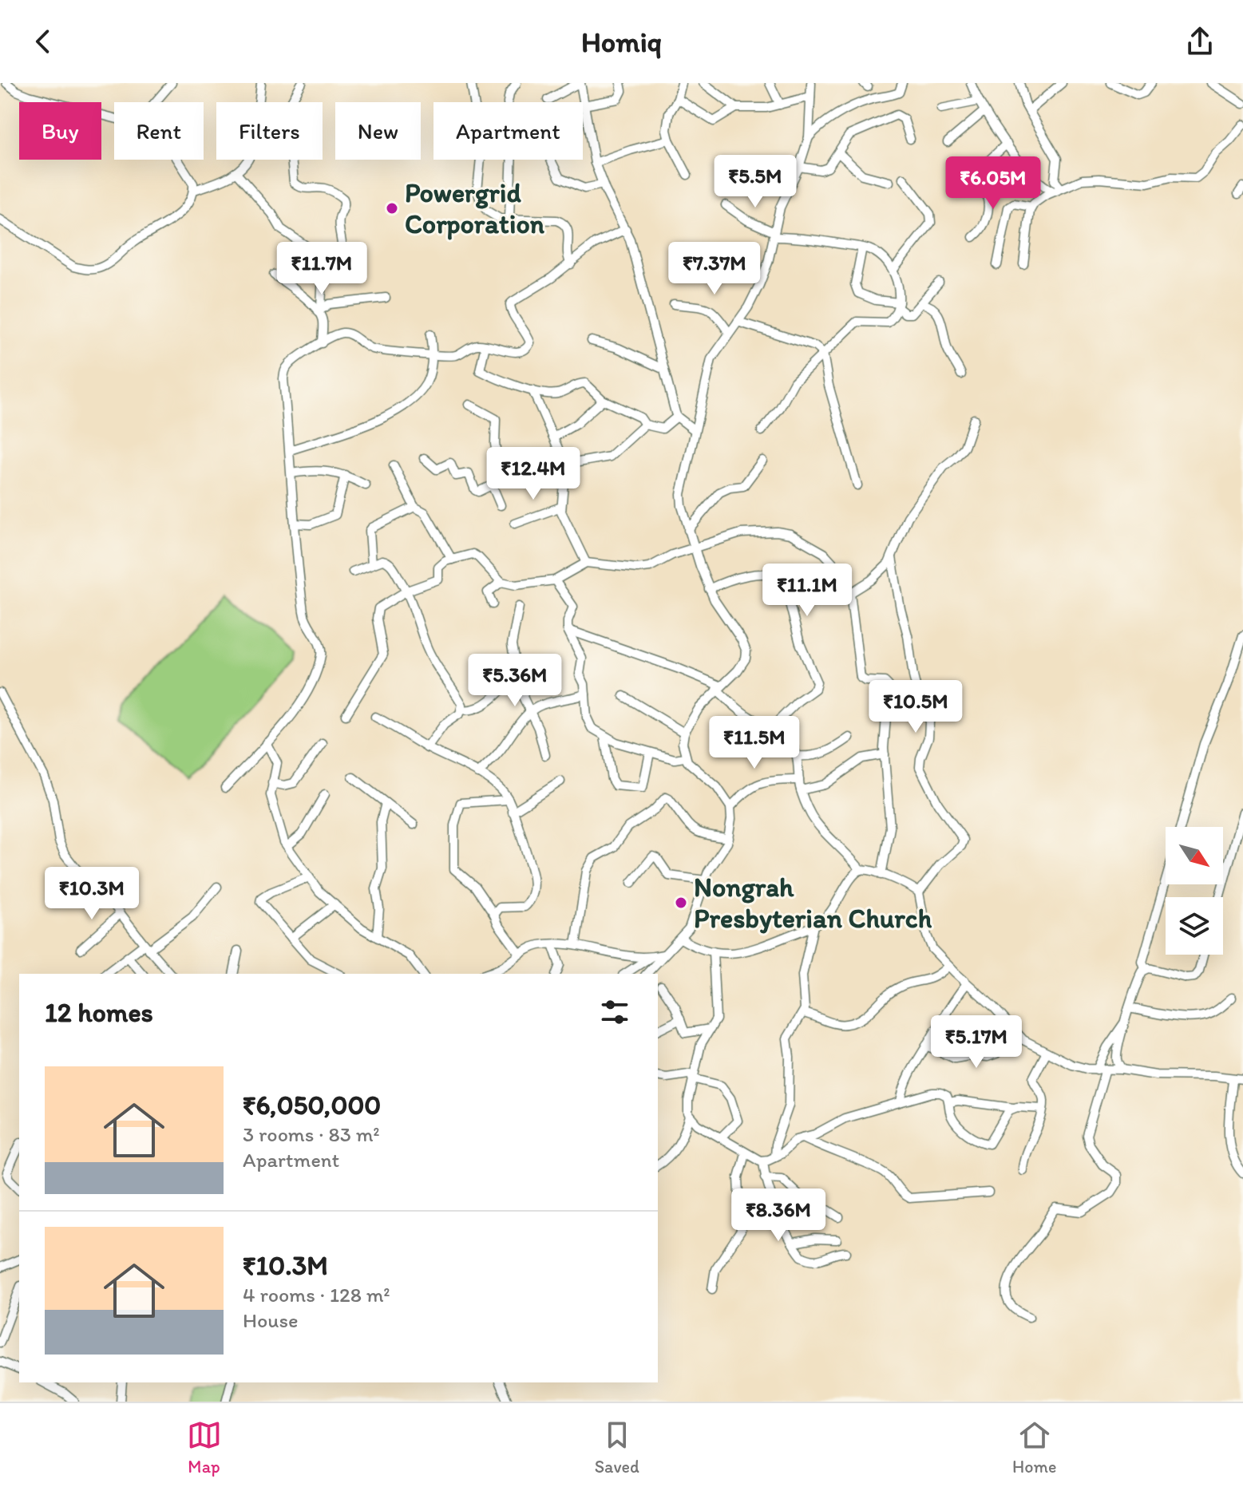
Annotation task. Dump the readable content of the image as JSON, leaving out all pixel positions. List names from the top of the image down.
{
  "places": ["Powergrid Corporation", "Nongrah Presbyterian Church"],
  "north": "bottom right",
  "page": {
    "header": "Homiq",
    "chip": [
      "Buy",
      "Rent",
      "Filters",
      "New",
      "Apartment"
    ],
    "price": [
      "₹5.5M",
      "₹6.05M",
      "₹11.7M",
      "₹7.37M",
      "₹12.4M",
      "₹11.1M",
      "₹5.36M",
      "₹10.5M",
      "₹11.5M",
      "₹10.3M",
      "₹5.17M",
      "₹8.36M"
    ],
    "heading": "12 homes",
    "list": [
      {
        "name": "₹6,050,000",
        "note": "3 rooms · 83 m² · Apartment"
      },
      {
        "name": "₹10.3M",
        "note": "4 rooms · 128 m² · House"
      }
    ],
    "tabs": ["Map", "Saved", "Home"]
  }
}
